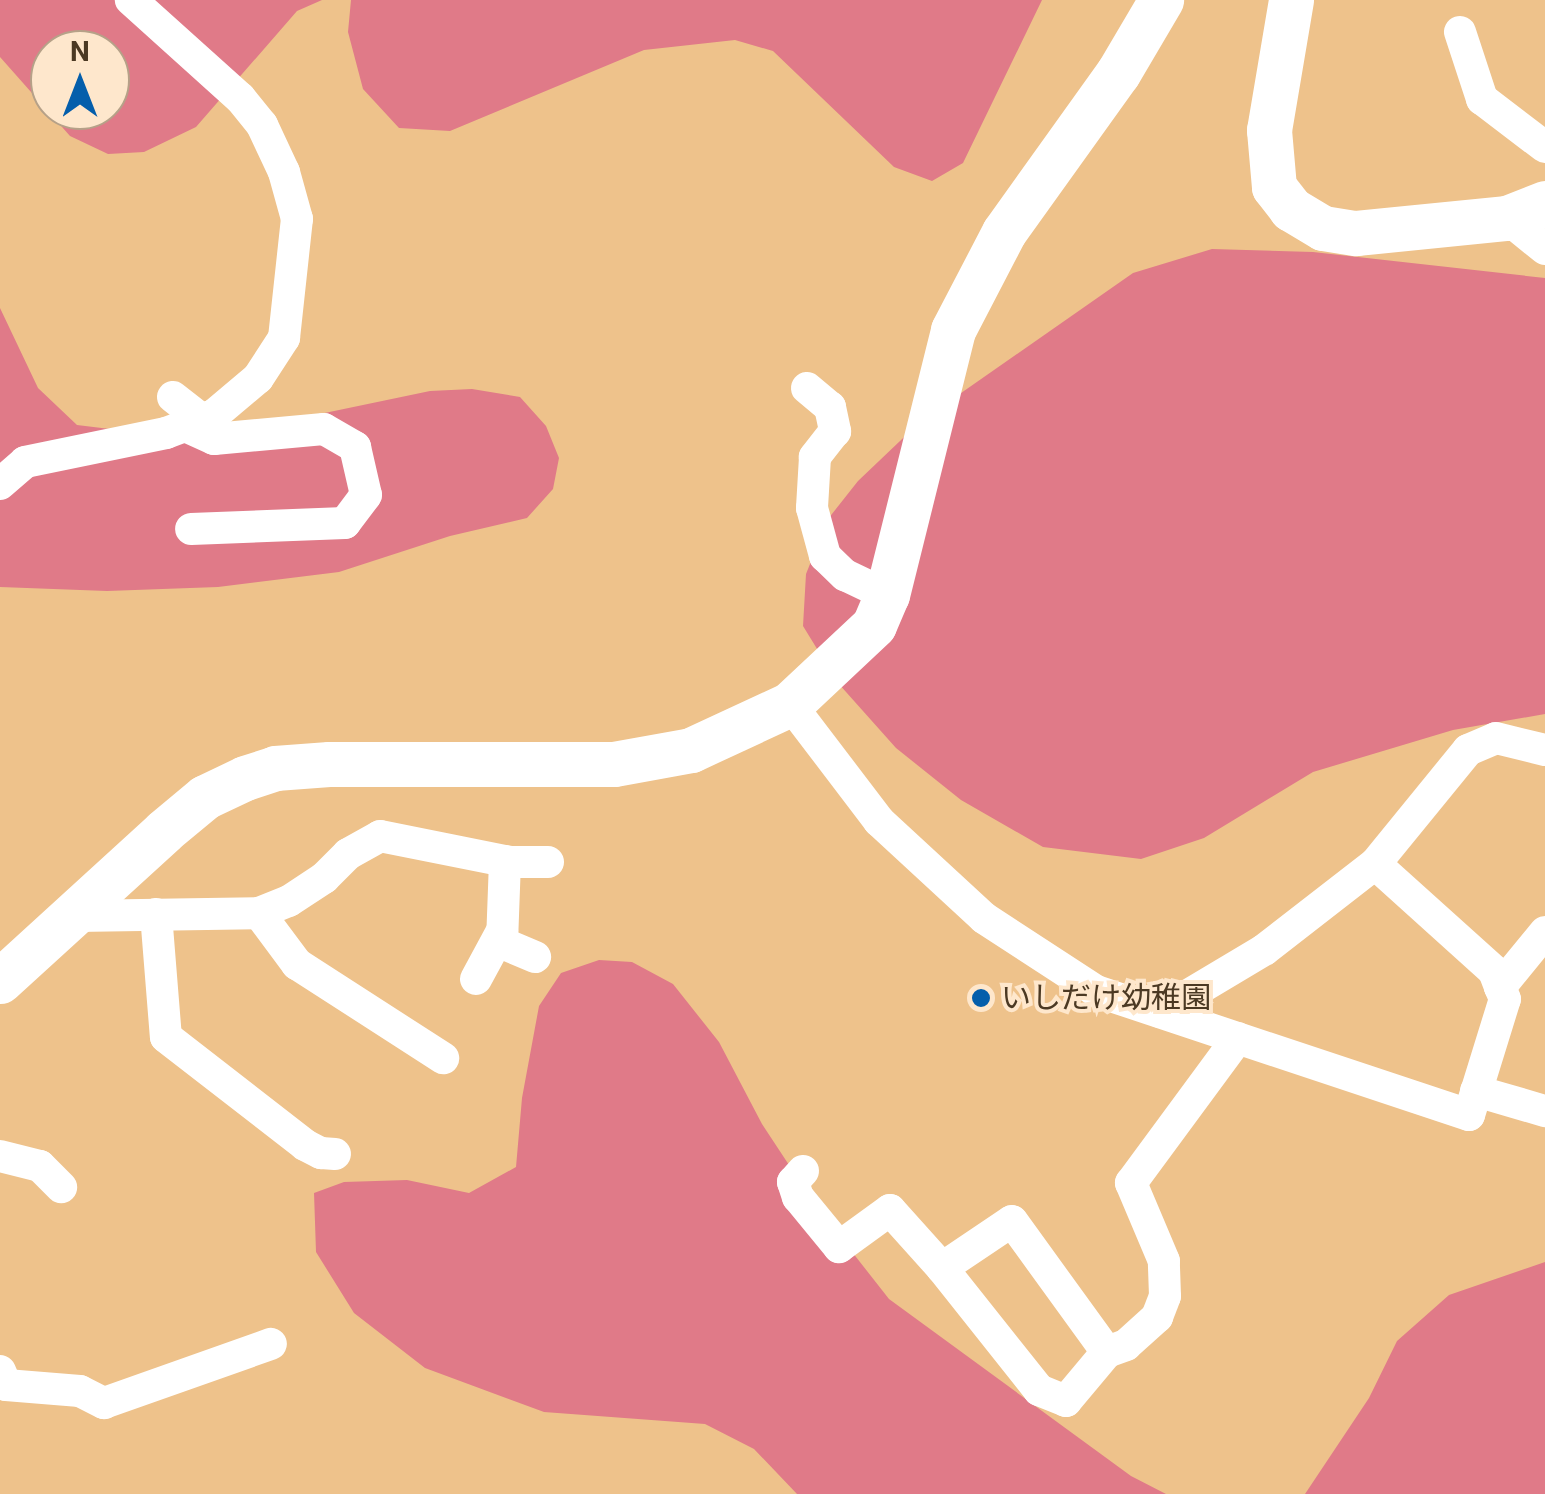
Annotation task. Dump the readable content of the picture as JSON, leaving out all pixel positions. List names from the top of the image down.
{
  "places": ["いしだけ幼稚園"],
  "north": "top"
}
